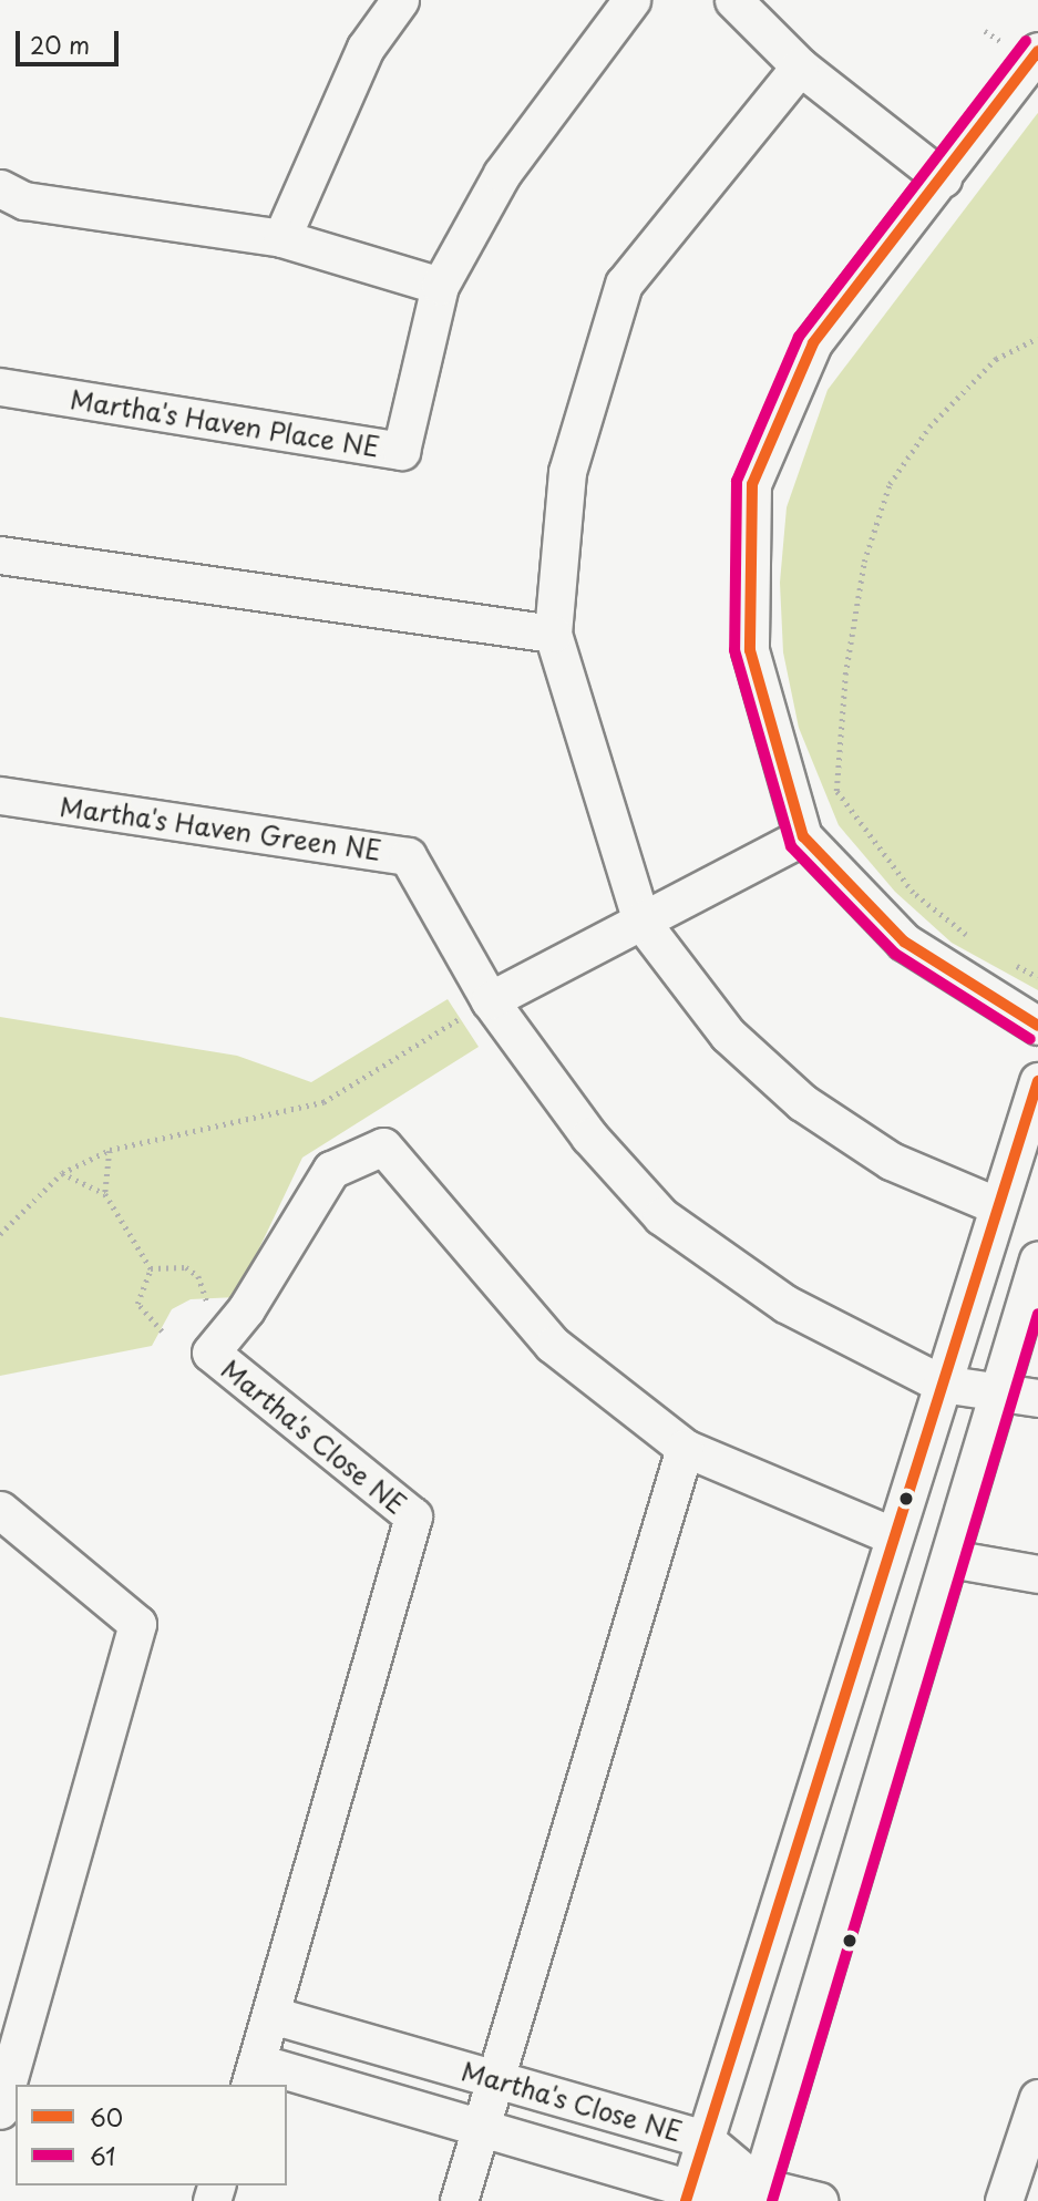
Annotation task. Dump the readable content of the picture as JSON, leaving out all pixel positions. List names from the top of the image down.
{
  "streets": {
    "street": ["Martha's Haven Place NE", "Martha's Haven Green NE", "Martha's Close NE"]
  },
  "lines": ["transit line 61", "transit line 60"],
  "legend": ["60", "61"],
  "scale_bar": "20 m"
}
